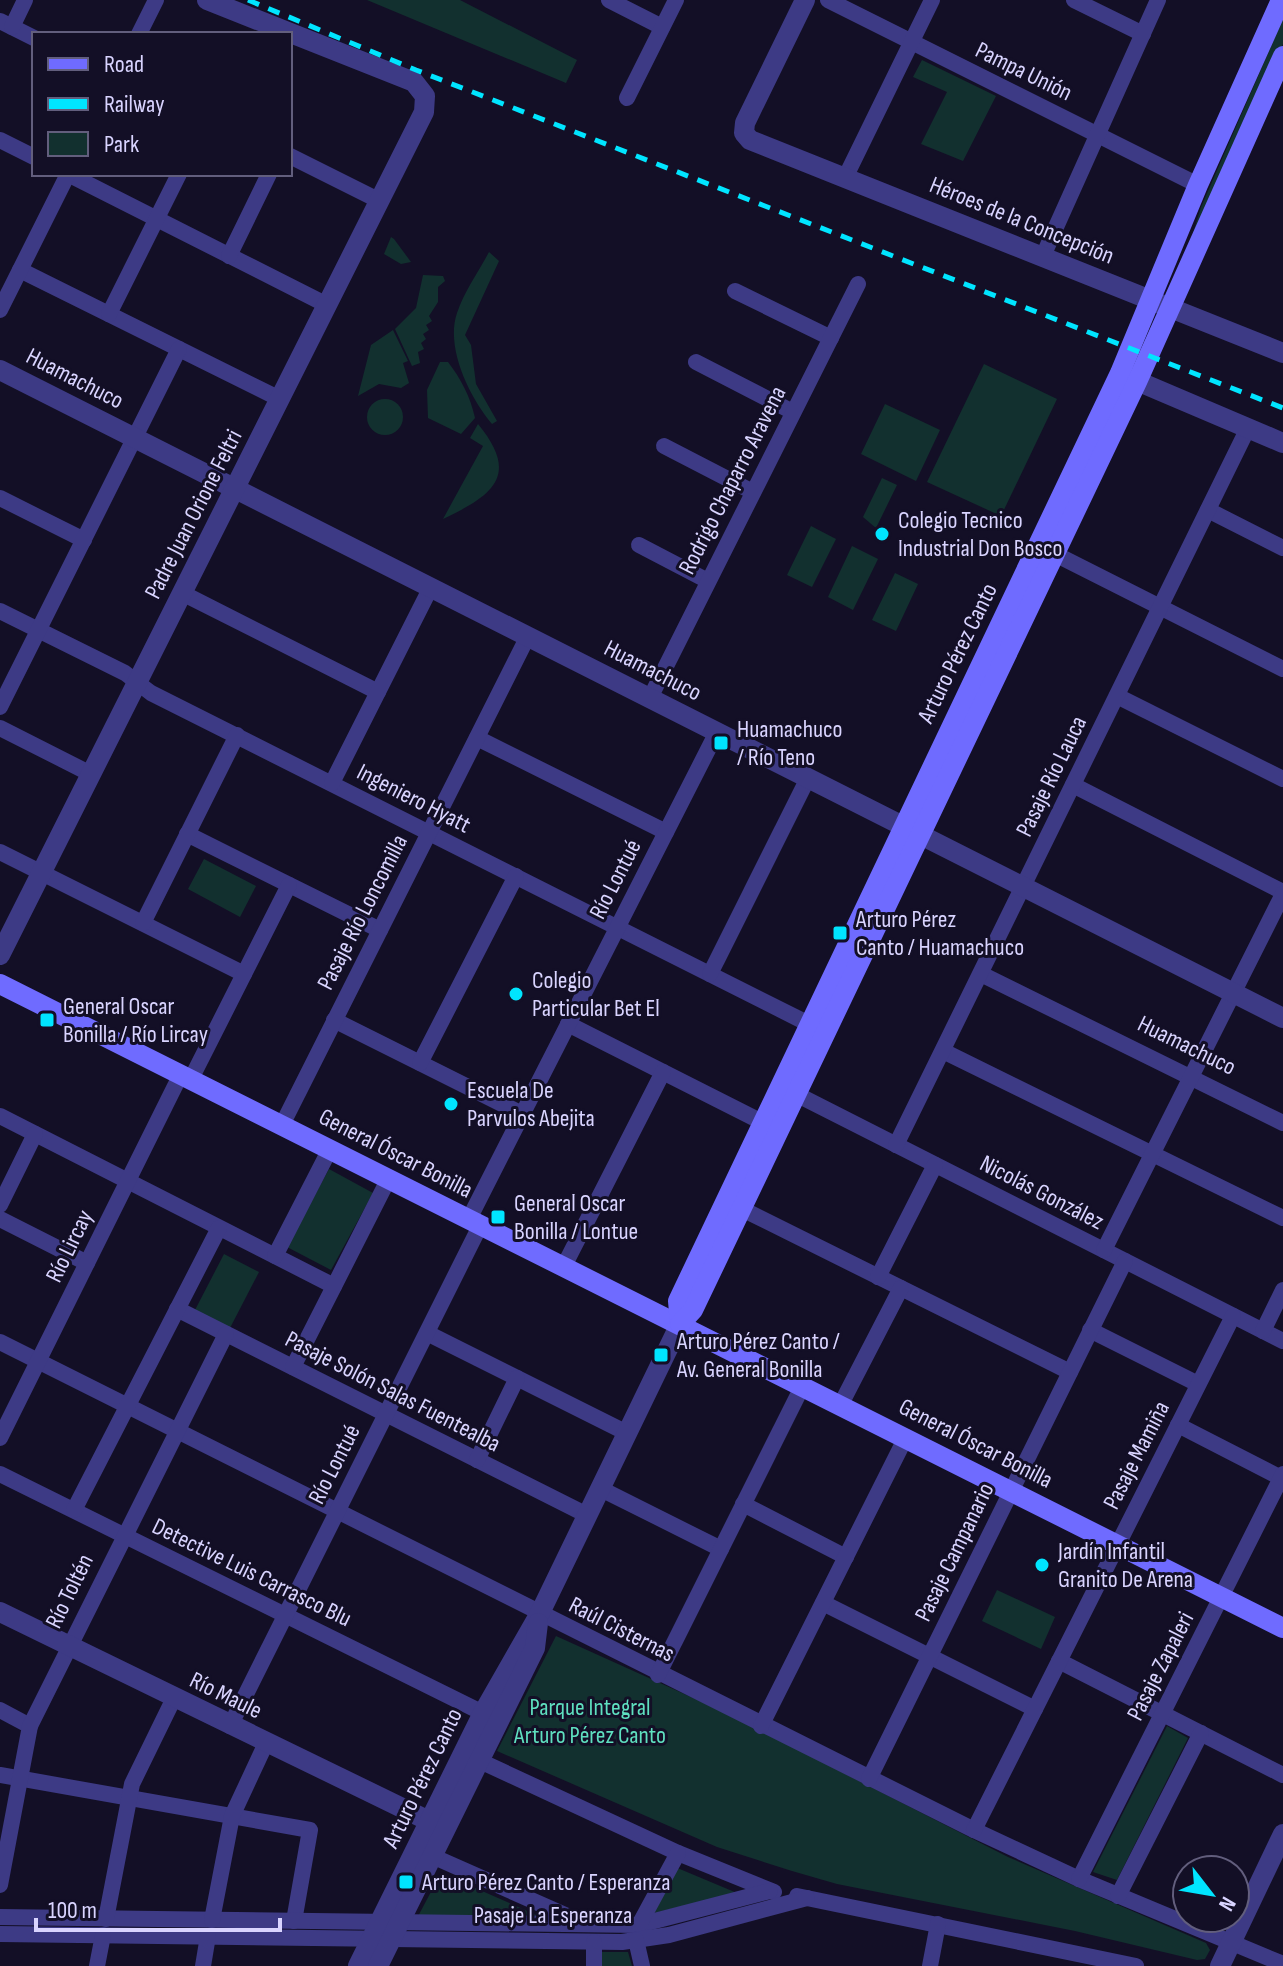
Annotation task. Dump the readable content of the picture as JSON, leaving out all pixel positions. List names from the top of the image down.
{
  "streets": {
    "main road": ["Arturo Pérez Canto", "General Óscar Bonilla"],
    "street": [
      "Pampa Unión",
      "Héroes de la Concepción",
      "Huamachuco",
      "Rodrigo Chaparro Aravena",
      "Padre Juan Orione Feltri",
      "Pasaje Río Lauca",
      "Ingeniero Hyatt",
      "Río Lontué",
      "Pasaje Río Loncomilla",
      "Nicolás González",
      "Río Lircay",
      "Pasaje Solón Salas Fuentealba",
      "Pasaje Mamiña",
      "Pasaje Campanario",
      "Detective Luis Carrasco Blu",
      "Río Toltén",
      "Raúl Cisternas",
      "Pasaje Zapaleri",
      "Río Maule",
      "Pasaje La Esperanza"
    ]
  },
  "crossings": [
    ["Pampa Unión", "Arturo Pérez Canto"],
    ["Héroes de la Concepción", "Arturo Pérez Canto"],
    ["Huamachuco", "Rodrigo Chaparro Aravena"],
    ["Huamachuco", "Padre Juan Orione Feltri"],
    ["Huamachuco", "Arturo Pérez Canto"],
    ["Huamachuco", "Pasaje Río Lauca"],
    ["Huamachuco", "Río Lontué"],
    ["Huamachuco", "Pasaje Río Loncomilla"],
    ["Padre Juan Orione Feltri", "Ingeniero Hyatt"],
    ["Arturo Pérez Canto", "Ingeniero Hyatt"],
    ["Arturo Pérez Canto", "General Óscar Bonilla"],
    ["Arturo Pérez Canto", "Nicolás González"],
    ["Arturo Pérez Canto", "Pasaje Solón Salas Fuentealba"],
    ["Arturo Pérez Canto", "Detective Luis Carrasco Blu"],
    ["Arturo Pérez Canto", "Raúl Cisternas"],
    ["Arturo Pérez Canto", "Río Maule"],
    ["Arturo Pérez Canto", "Pasaje La Esperanza"],
    ["Pasaje Río Lauca", "Nicolás González"],
    ["Ingeniero Hyatt", "Río Lontué"],
    ["Ingeniero Hyatt", "Pasaje Río Loncomilla"],
    ["Río Lontué", "General Óscar Bonilla"],
    ["Río Lontué", "Pasaje Solón Salas Fuentealba"],
    ["Río Lontué", "Detective Luis Carrasco Blu"],
    ["Río Lontué", "Raúl Cisternas"],
    ["Río Lontué", "Río Maule"],
    ["Pasaje Río Loncomilla", "General Óscar Bonilla"],
    ["General Óscar Bonilla", "Río Lircay"],
    ["General Óscar Bonilla", "Pasaje Mamiña"],
    ["General Óscar Bonilla", "Pasaje Campanario"],
    ["General Óscar Bonilla", "Pasaje Zapaleri"],
    ["Nicolás González", "Pasaje Mamiña"],
    ["Nicolás González", "Pasaje Campanario"],
    ["Río Lircay", "Raúl Cisternas"],
    ["Pasaje Solón Salas Fuentealba", "Río Toltén"],
    ["Pasaje Mamiña", "Raúl Cisternas"],
    ["Pasaje Campanario", "Raúl Cisternas"],
    ["Detective Luis Carrasco Blu", "Río Toltén"],
    ["Río Toltén", "Raúl Cisternas"],
    ["Río Toltén", "Río Maule"],
    ["Raúl Cisternas", "Pasaje Zapaleri"]
  ],
  "parks": ["Parque Integral Arturo Pérez Canto"],
  "places": {
    "other": [
      "Colegio Tecnico Industrial Don Bosco",
      "Colegio Particular Bet El",
      "Escuela De Parvulos Abejita",
      "Jardín Infantil Granito De Arena"
    ],
    "transit": [
      "Huamachuco / Río Teno",
      "Arturo Pérez Canto / Huamachuco",
      "General Oscar Bonilla / Río Lircay",
      "General Oscar Bonilla / Lontue",
      "Arturo Pérez Canto / Av. General Bonilla",
      "Arturo Pérez Canto / Esperanza"
    ]
  },
  "legend": ["Road", "Railway", "Park"],
  "scale_bar": "100 m",
  "north": "bottom right"
}
